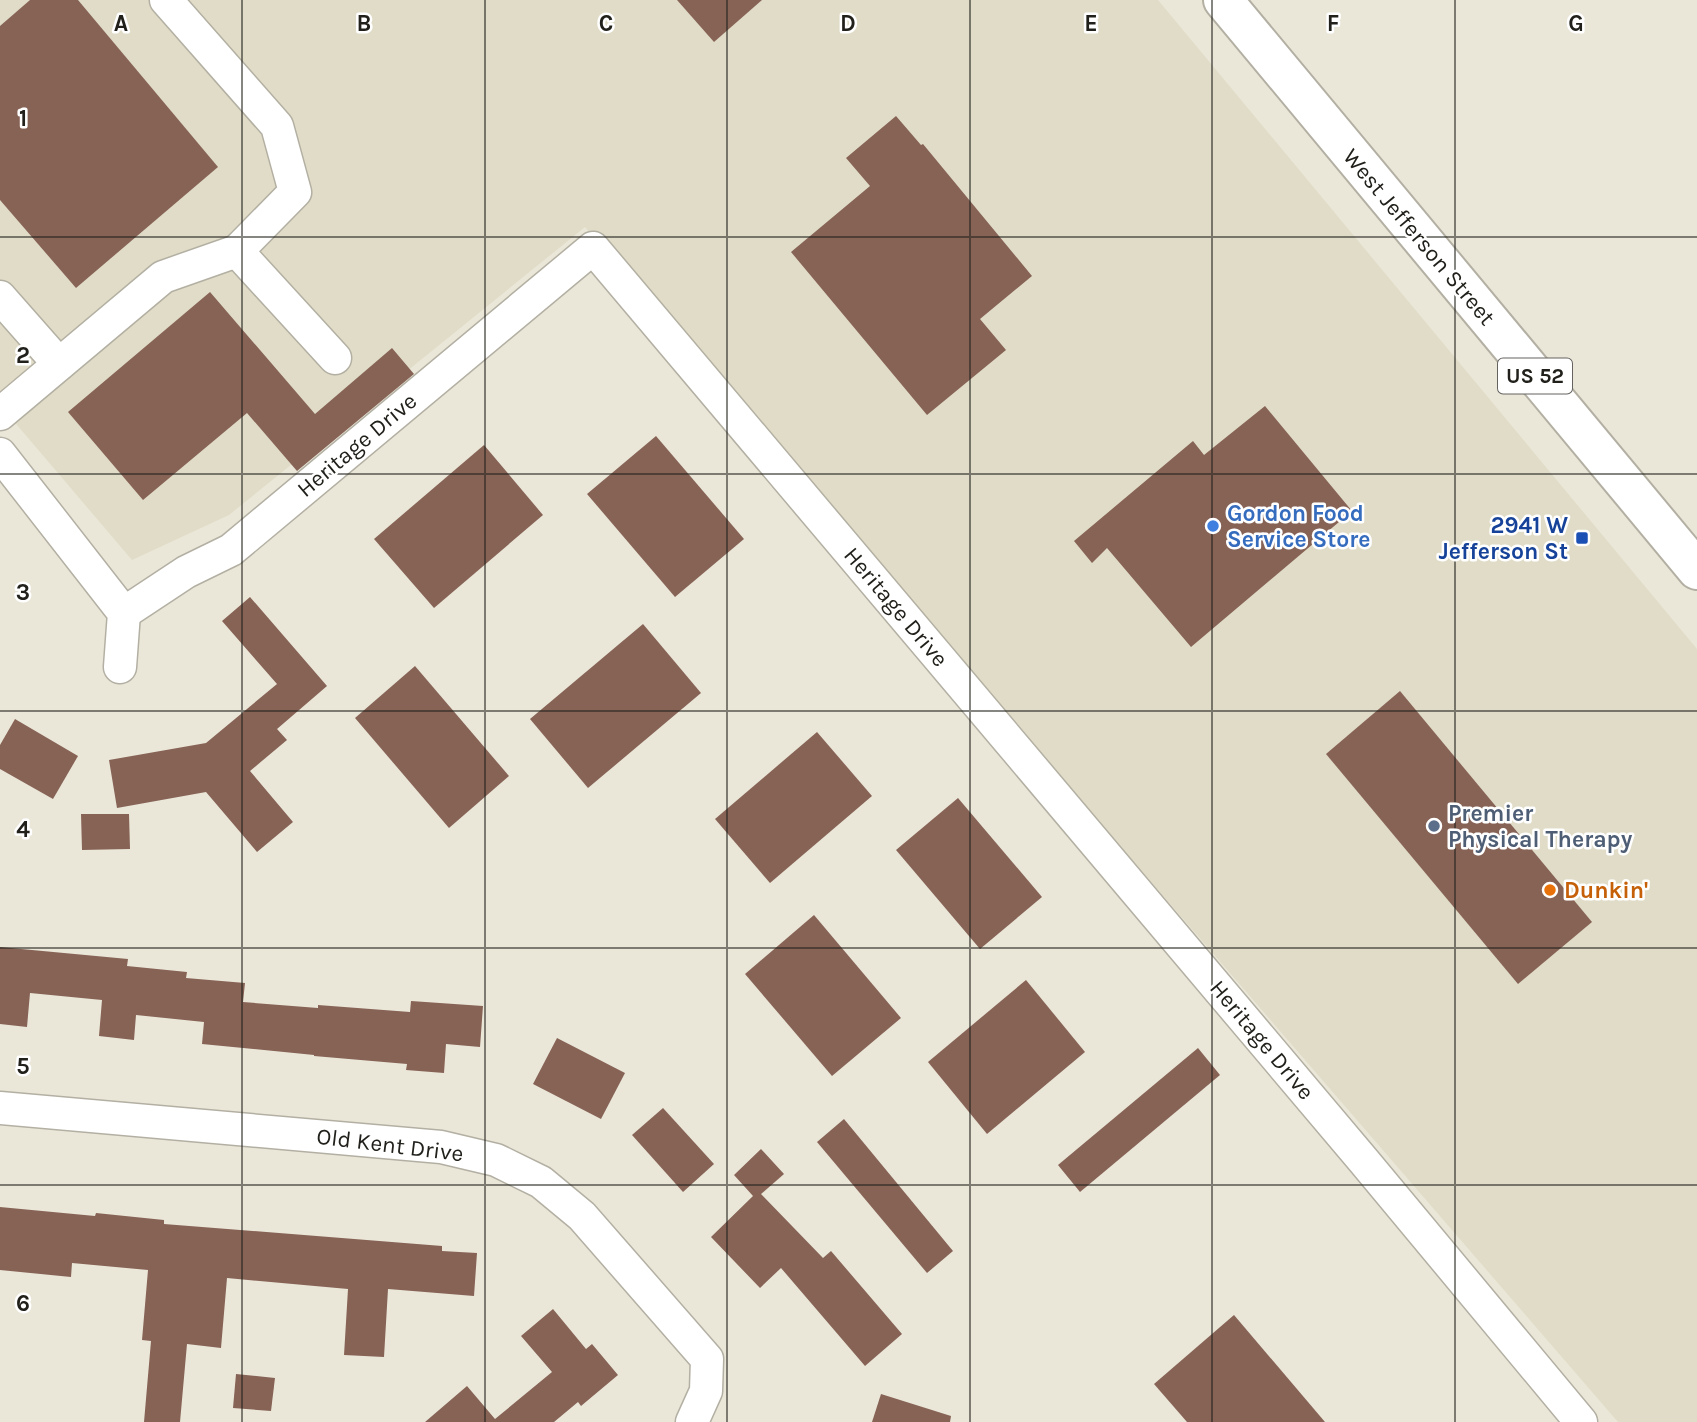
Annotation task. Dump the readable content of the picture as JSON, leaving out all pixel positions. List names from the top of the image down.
{
  "streets": {
    "main road": ["West Jefferson Street", "US 52"],
    "street": ["Heritage Drive", "Old Kent Drive"]
  },
  "places": {
    "other": ["Gordon Food Service Store", "Premier Physical Therapy", "Dunkin'"],
    "transit": ["2941 W Jefferson St"]
  },
  "grid": {
    "columns": [
      "A",
      "B",
      "C",
      "D",
      "E",
      "F",
      "G"
    ],
    "rows": [
      "1",
      "2",
      "3",
      "4",
      "5",
      "6"
    ]
  }
}
